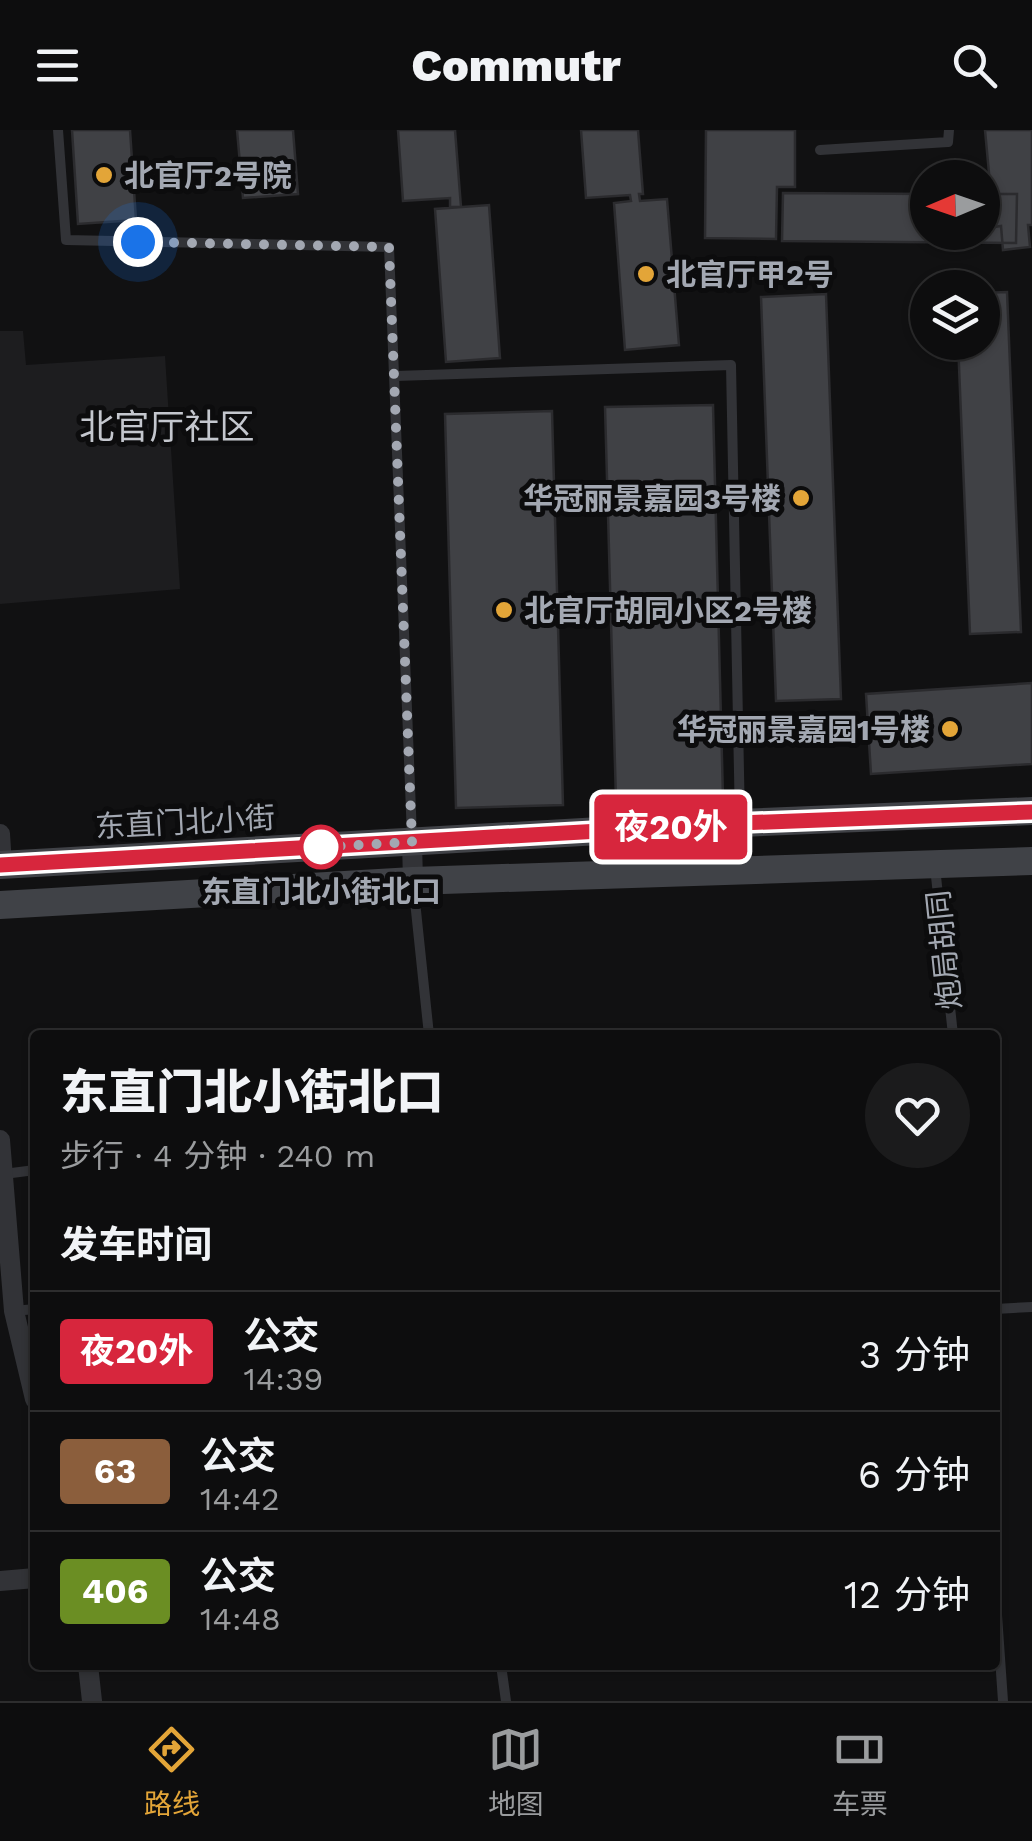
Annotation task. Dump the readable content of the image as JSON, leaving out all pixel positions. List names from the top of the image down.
{
  "streets": {
    "main road": ["东直门北小街"],
    "lane": ["炮局胡同"]
  },
  "districts": ["北官厅社区"],
  "places": [
    "北官厅2号院",
    "北官厅甲2号",
    "华冠丽景嘉园3号楼",
    "北官厅胡同小区2号楼",
    "华冠丽景嘉园1号楼",
    "东直门北小街北口"
  ],
  "lines": ["bus line 夜20外"],
  "north": "left",
  "page": {
    "header": "Commutr",
    "on_map": "夜20外",
    "heading": [
      ["东直门北小街北口", "步行 · 4 分钟 · 240 m"],
      "发车时间"
    ],
    "list": [
      {
        "mark": "夜20外",
        "name": "公交",
        "note": "14:39",
        "value": "3 分钟"
      },
      {
        "mark": "63",
        "name": "公交",
        "note": "14:42",
        "value": "6 分钟"
      },
      {
        "mark": "406",
        "name": "公交",
        "note": "14:48",
        "value": "12 分钟"
      }
    ],
    "tabs": ["路线", "地图", "车票"]
  }
}
